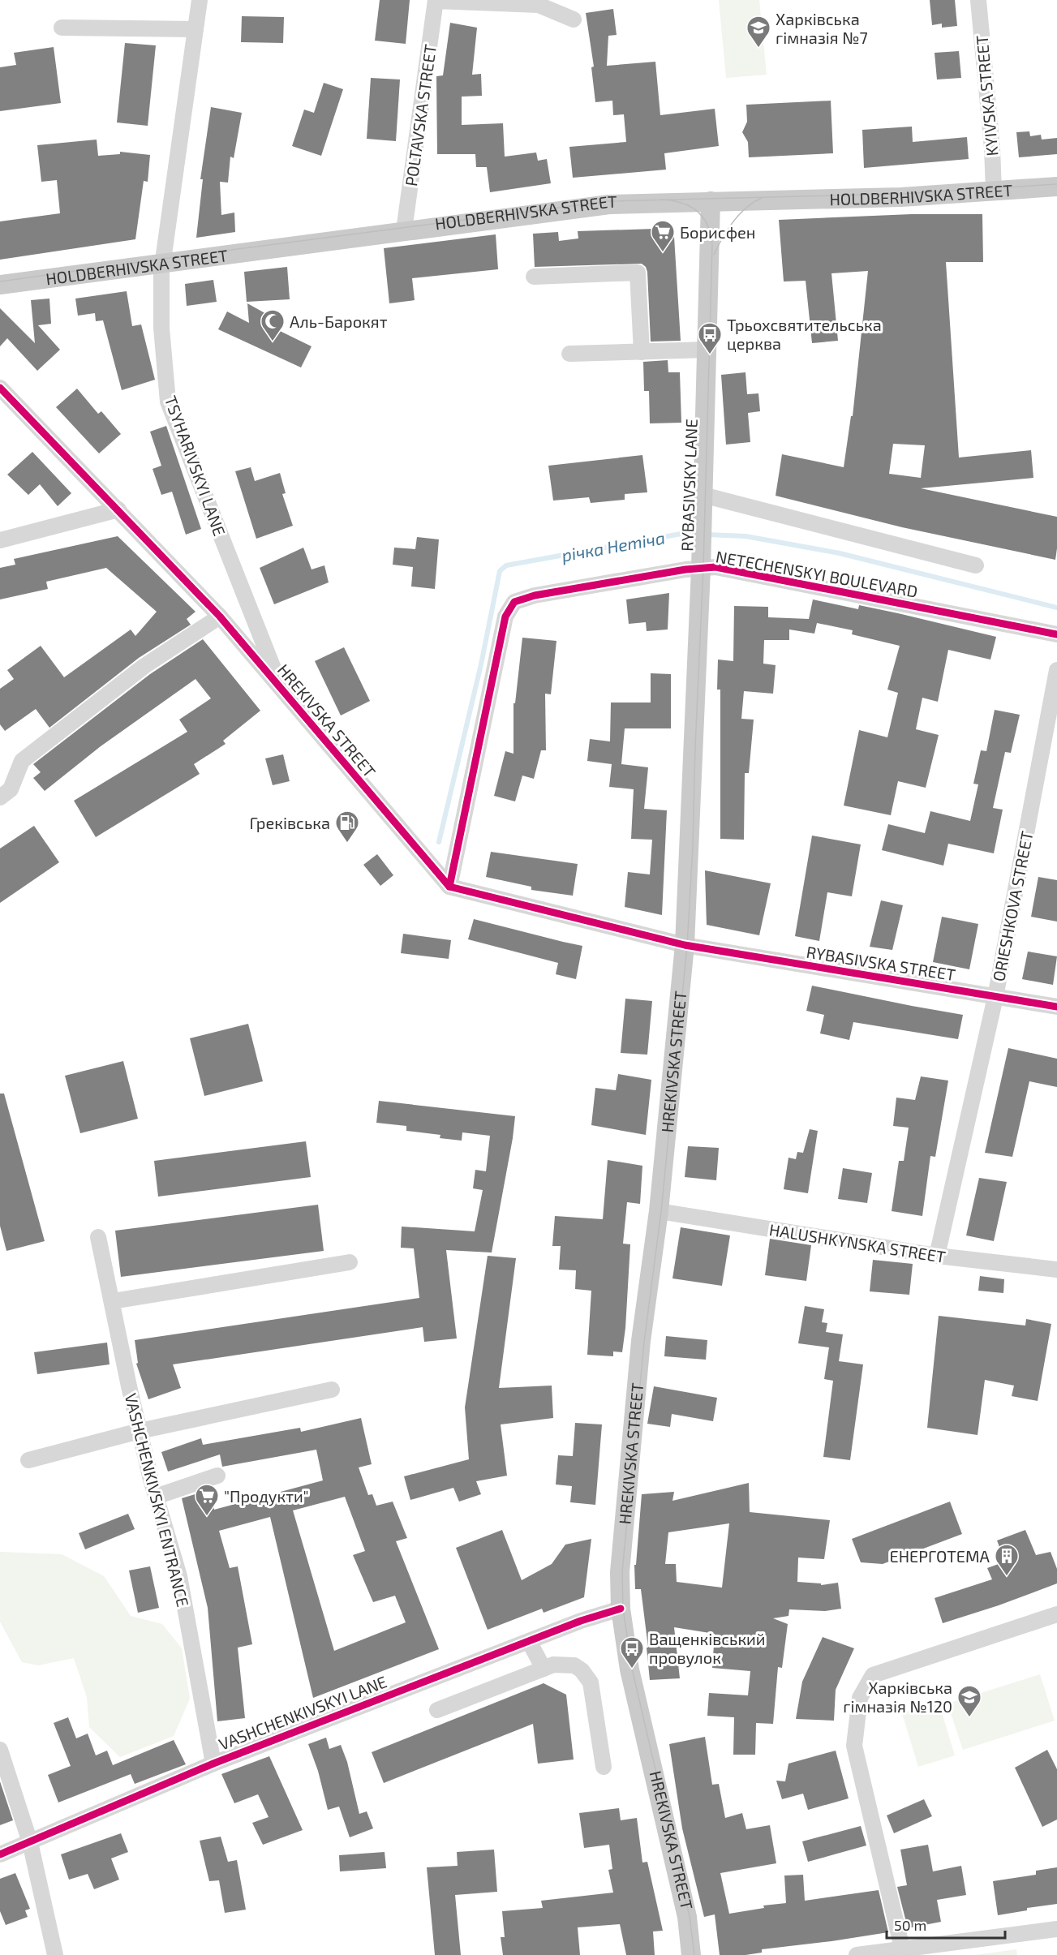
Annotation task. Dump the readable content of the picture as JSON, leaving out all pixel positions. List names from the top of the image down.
{
  "streets": {
    "main road": ["HOLDBERHIVSKA STREET", "RYBASIVSKY LANE", "HREKIVSKA STREET"],
    "street": [
      "KYIVSKA STREET",
      "POLTAVSKA STREET",
      "TSYHARIVSKYI LANE",
      "NETECHENSKYI BOULEVARD",
      "ORIESHKOVA STREET",
      "RYBASIVSKA STREET",
      "HALUSHKYNSKA STREET",
      "VASHCHENKIVSKYI ENTRANCE",
      "VASHCHENKIVSKYI LANE"
    ]
  },
  "crossings": [
    ["KYIVSKA STREET", "HOLDBERHIVSKA STREET"],
    ["POLTAVSKA STREET", "HOLDBERHIVSKA STREET"],
    ["HOLDBERHIVSKA STREET", "TSYHARIVSKYI LANE"],
    ["HOLDBERHIVSKA STREET", "RYBASIVSKY LANE"],
    ["TSYHARIVSKYI LANE", "HREKIVSKA STREET"],
    ["RYBASIVSKY LANE", "NETECHENSKYI BOULEVARD"],
    ["RYBASIVSKY LANE", "HREKIVSKA STREET"],
    ["RYBASIVSKY LANE", "RYBASIVSKA STREET"],
    ["NETECHENSKYI BOULEVARD", "HREKIVSKA STREET"],
    ["HREKIVSKA STREET", "RYBASIVSKA STREET"],
    ["HREKIVSKA STREET", "HALUSHKYNSKA STREET"],
    ["HREKIVSKA STREET", "VASHCHENKIVSKYI LANE"],
    ["ORIESHKOVA STREET", "RYBASIVSKA STREET"],
    ["ORIESHKOVA STREET", "HALUSHKYNSKA STREET"],
    ["VASHCHENKIVSKYI ENTRANCE", "VASHCHENKIVSKYI LANE"]
  ],
  "water": ["річка Нетіча"],
  "places": {
    "school or university": ["Харківська гімназія №7", "Харківська гімназія №120"],
    "supermarket": ["Борисфен", "\"Продукти\""],
    "mosque": ["Аль-Барокят"],
    "bus stop": ["Трьохсвятительська церква", "Ващенківський провулок"],
    "fuel station": ["Греківська"],
    "building": ["ЕНЕРГОТЕМА"]
  },
  "scale_bar": "50 m"
}
